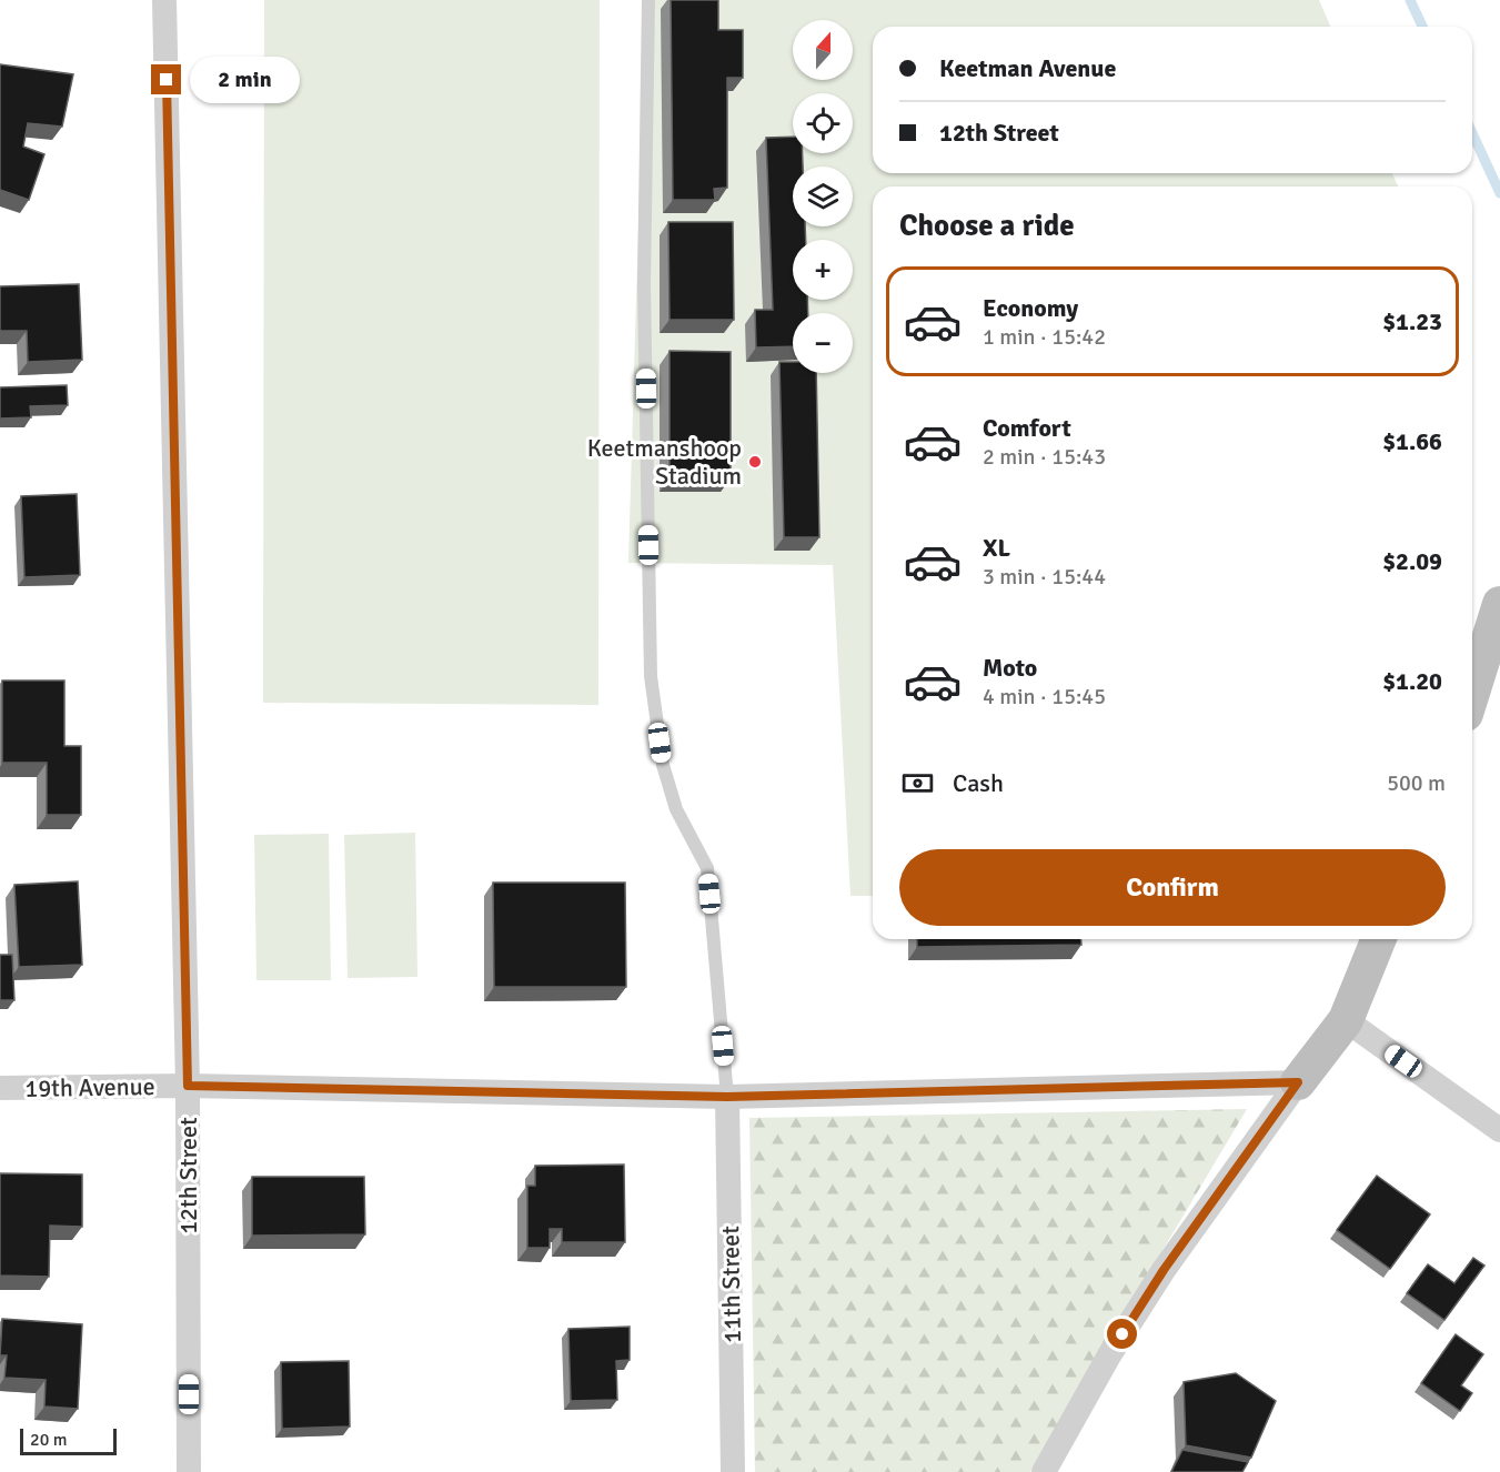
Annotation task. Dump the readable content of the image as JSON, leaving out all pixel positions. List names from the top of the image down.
{
  "streets": {
    "street": ["19th Avenue", "12th Street", "11th Street"]
  },
  "crossings": [
    ["19th Avenue", "12th Street"],
    ["19th Avenue", "11th Street"]
  ],
  "places": ["Keetmanshoop Stadium"],
  "scale_bar": "20 m",
  "north": "top",
  "page": {
    "map_buttons": ["+", "−"],
    "banner": ["Keetman Avenue", "12th Street"],
    "bubble": "2 min",
    "heading": "Choose a ride",
    "list": [
      {
        "name": "Economy",
        "note": "1 min · 15:42",
        "value": "$1.23"
      },
      {
        "name": "Comfort",
        "note": "2 min · 15:43",
        "value": "$1.66"
      },
      {
        "name": "XL",
        "note": "3 min · 15:44",
        "value": "$2.09"
      },
      {
        "name": "Moto",
        "note": "4 min · 15:45",
        "value": "$1.20"
      }
    ],
    "pay": ["Cash", "500 m"],
    "buttons": "Confirm",
    "scale": "20 m"
  }
}
